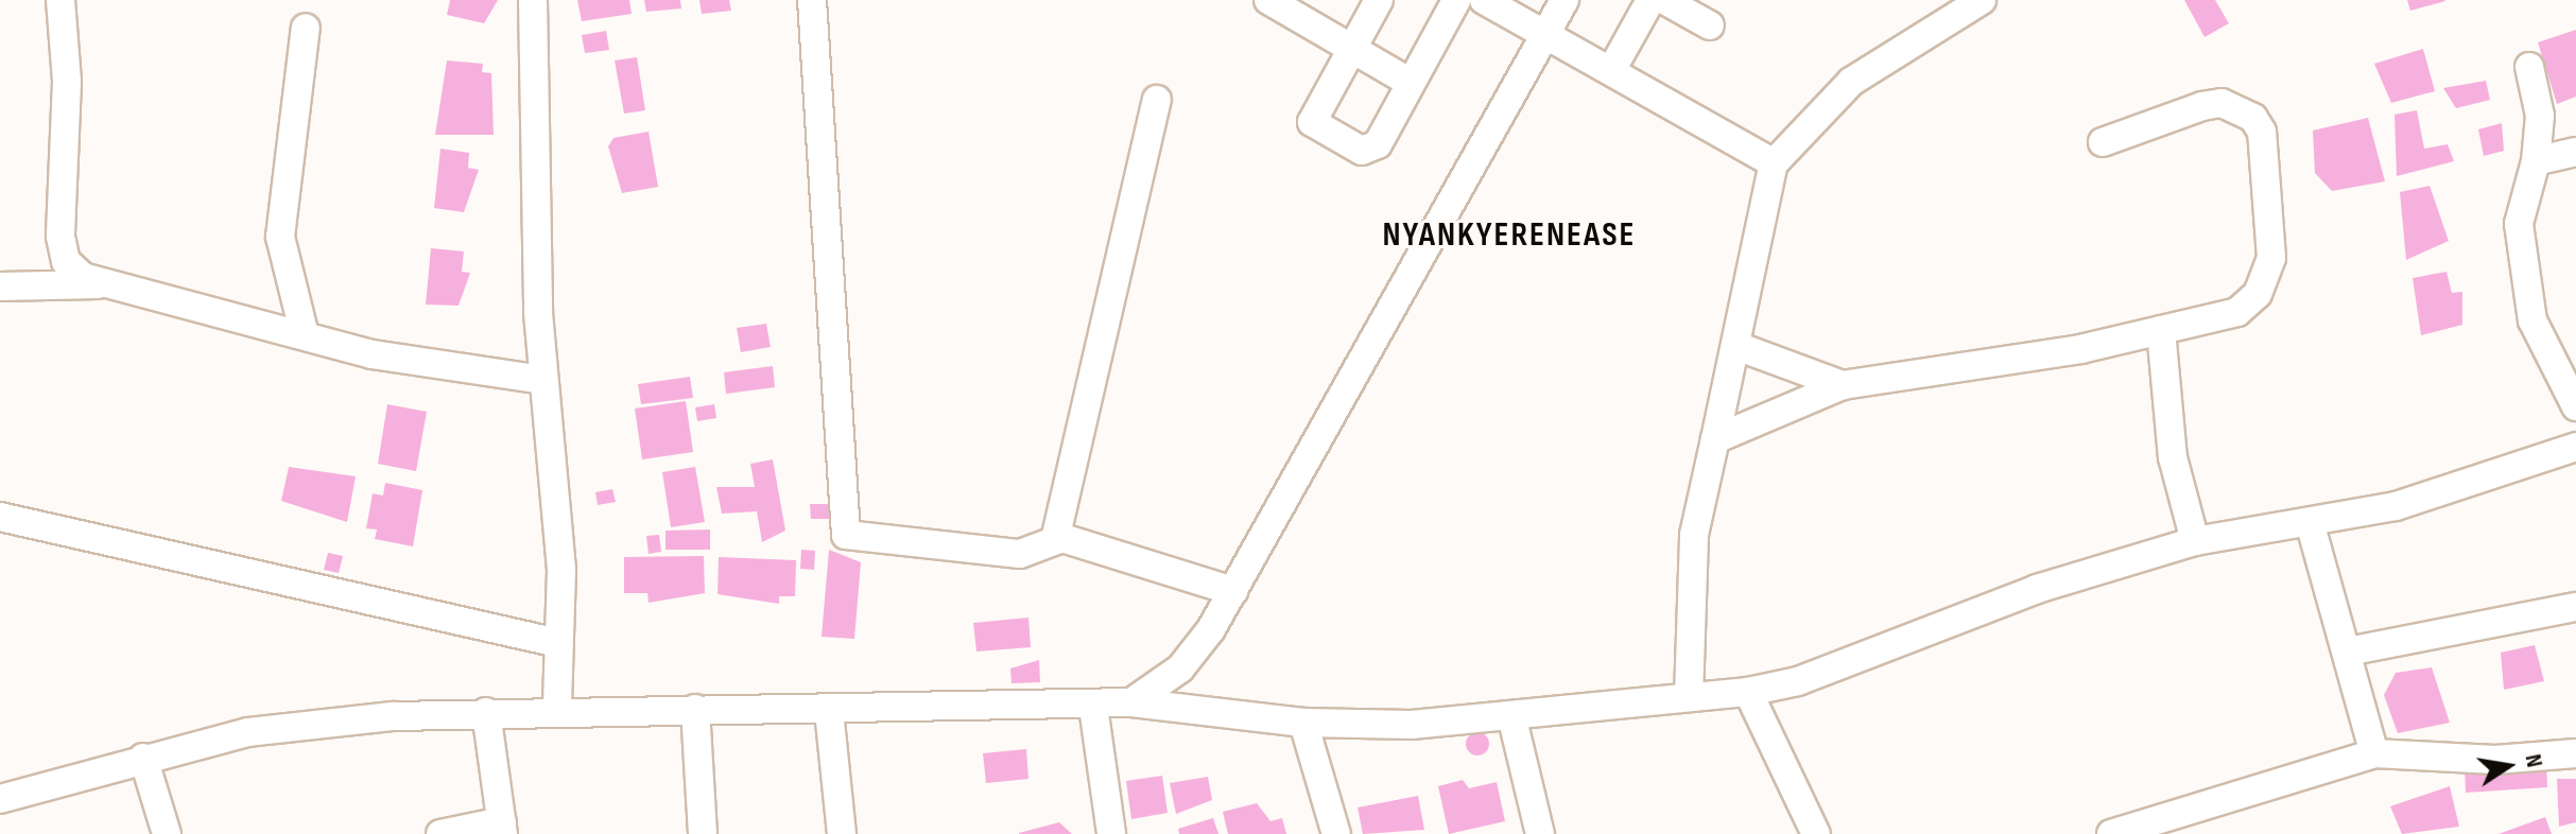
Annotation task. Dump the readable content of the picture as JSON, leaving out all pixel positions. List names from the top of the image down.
{
  "districts": ["NYANKYERENEASE"],
  "north": "right"
}
